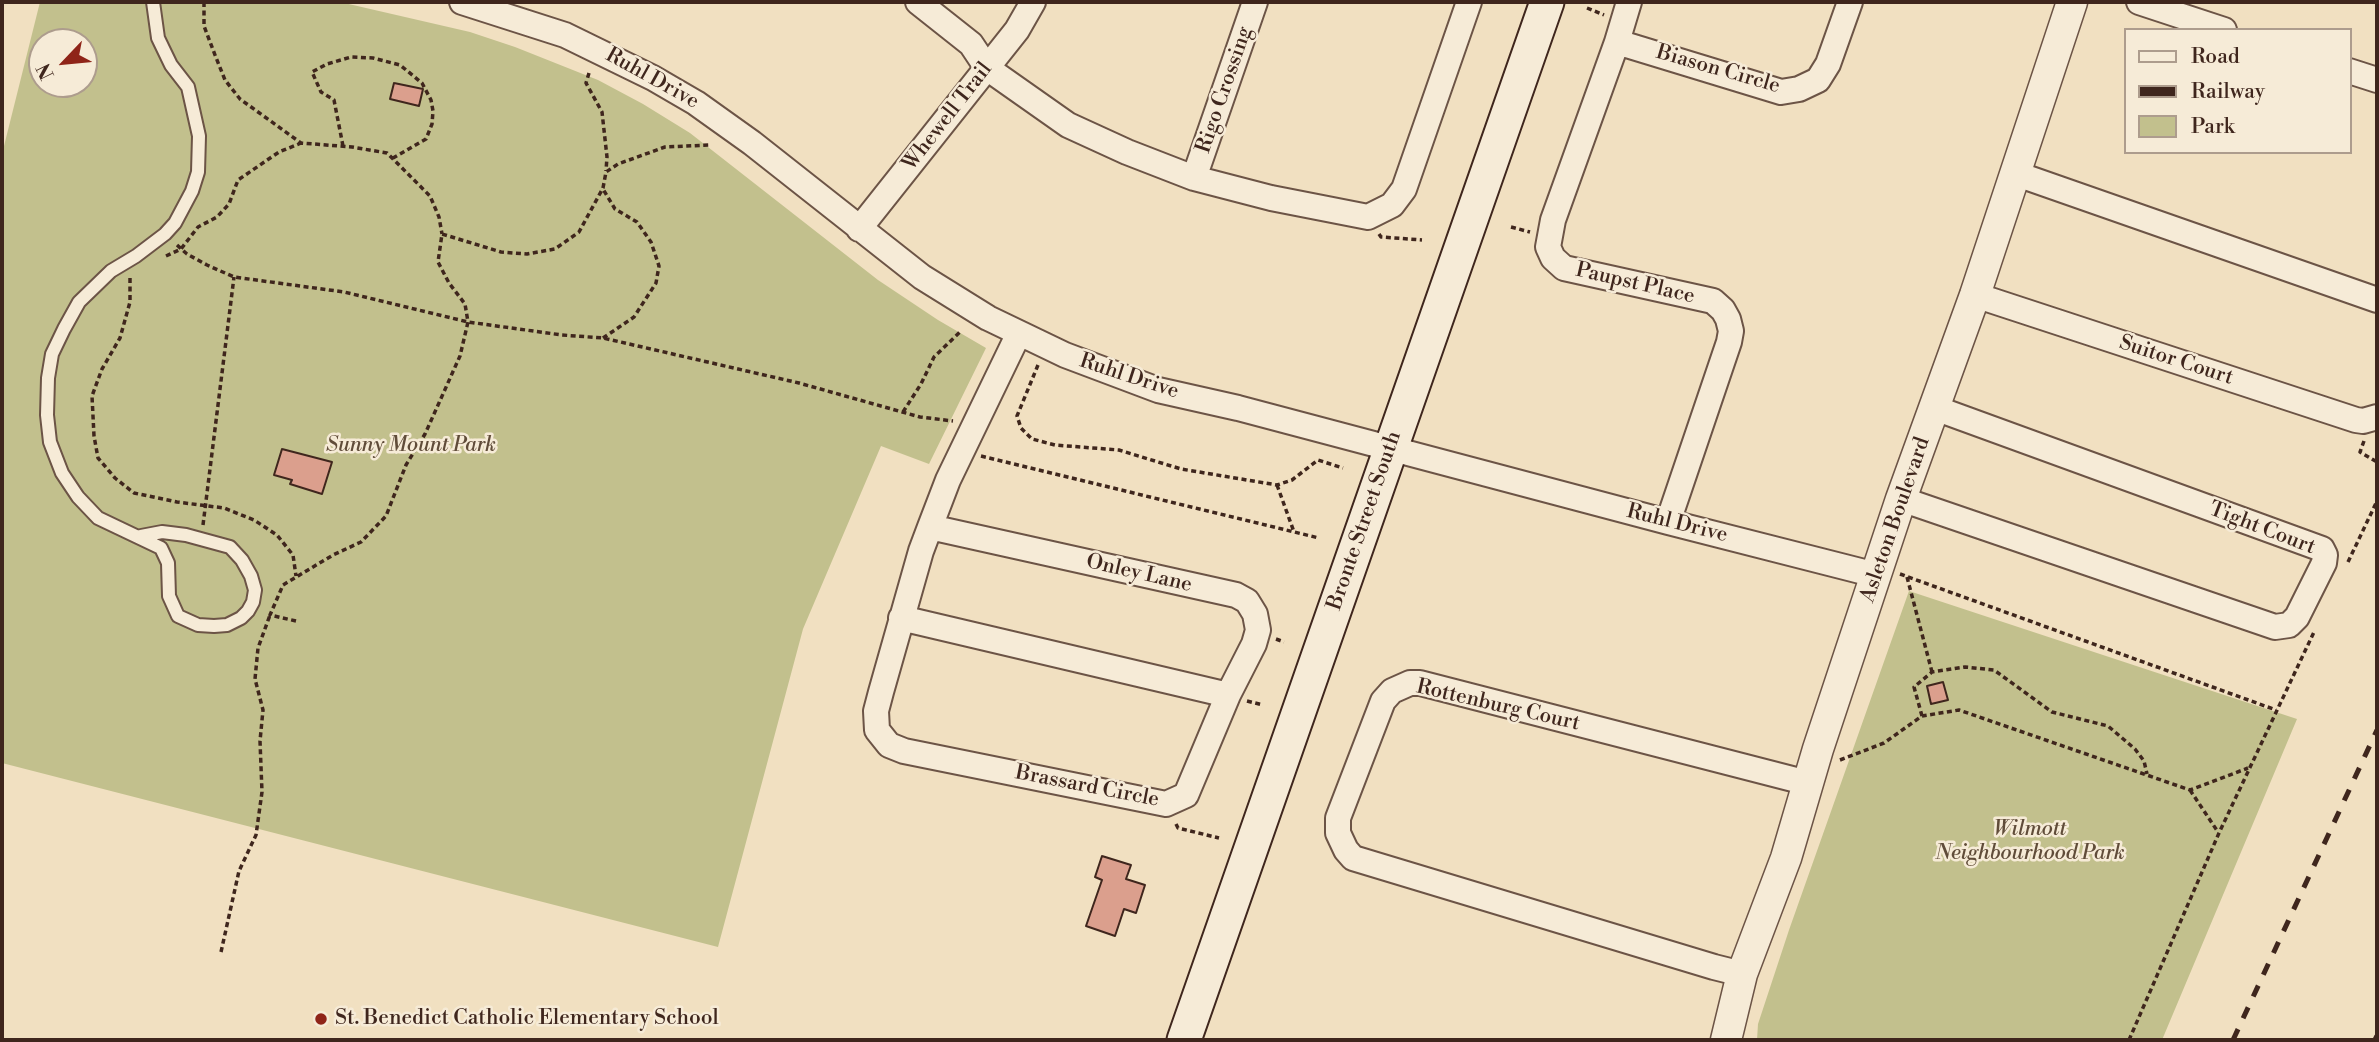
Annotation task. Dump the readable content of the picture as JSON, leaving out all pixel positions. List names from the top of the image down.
{
  "streets": {
    "main road": ["Bronte Street South"],
    "street": [
      "Biason Circle",
      "Ruhl Drive",
      "Rigo Crossing",
      "Whewell Trail",
      "Paupst Place",
      "Suitor Court",
      "Asleton Boulevard",
      "Tight Court",
      "Onley Lane",
      "Rottenburg Court",
      "Brassard Circle"
    ]
  },
  "crossings": [
    ["Biason Circle", "Paupst Place"],
    ["Ruhl Drive", "Whewell Trail"],
    ["Ruhl Drive", "Paupst Place"],
    ["Ruhl Drive", "Asleton Boulevard"],
    ["Ruhl Drive", "Bronte Street South"],
    ["Ruhl Drive", "Brassard Circle"],
    ["Suitor Court", "Asleton Boulevard"],
    ["Asleton Boulevard", "Tight Court"],
    ["Asleton Boulevard", "Rottenburg Court"],
    ["Onley Lane", "Brassard Circle"]
  ],
  "parks": ["Sunny Mount Park", "Wilmott Neighbourhood Park"],
  "places": ["St. Benedict Catholic Elementary School"],
  "legend": ["Road", "Railway", "Park"],
  "north": "bottom left"
}
